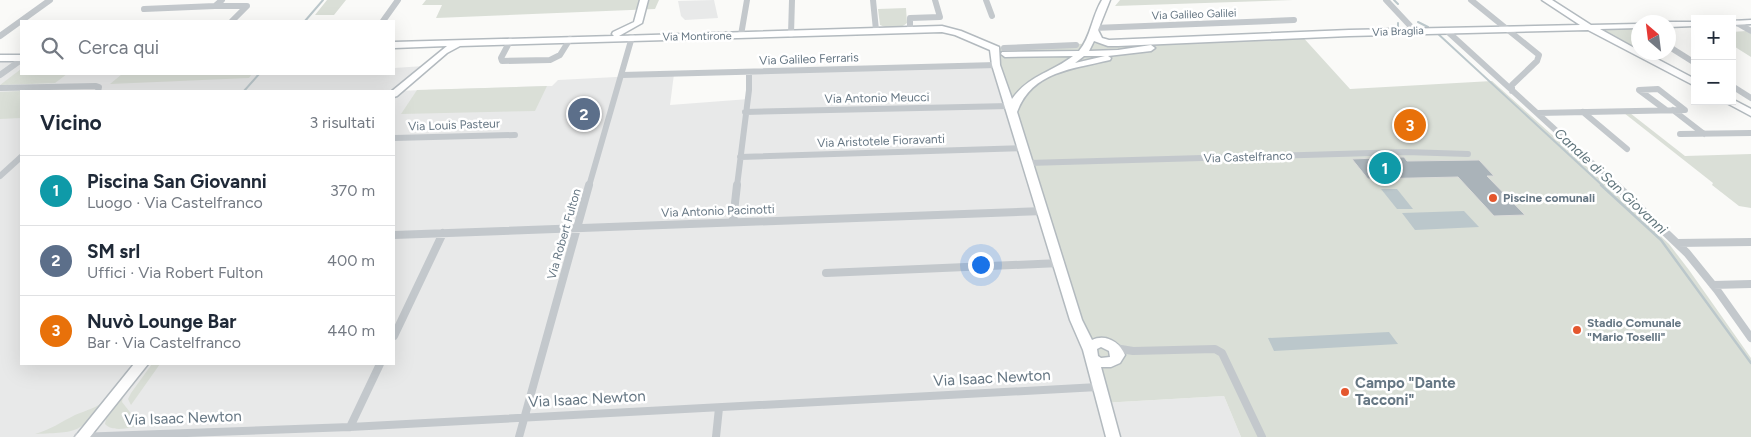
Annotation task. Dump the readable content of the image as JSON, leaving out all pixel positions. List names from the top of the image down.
{
  "streets": {
    "street": [
      "Via Galileo Galilei",
      "Via Braglia",
      "Via Montirone",
      "Via Galileo Ferraris",
      "Via Antonio Meucci",
      "Via Louis Pasteur",
      "Via Aristotele Fioravanti",
      "Via Castelfranco",
      "Via Antonio Pacinotti",
      "Via Robert Fulton",
      "Via Isaac Newton"
    ]
  },
  "crossings": [
    ["Via Galileo Galilei", "Via Braglia"],
    ["Via Braglia", "Via Montirone"],
    ["Via Montirone", "Via Robert Fulton"],
    ["Via Galileo Ferraris", "Via Robert Fulton"],
    ["Via Antonio Pacinotti", "Via Robert Fulton"],
    ["Via Robert Fulton", "Via Isaac Newton"]
  ],
  "water": ["Canale di San Giovanni"],
  "places": ["Piscine comunali", "Stadio Comunale \"Mario Toselli\"", "Campo \"Dante Tacconi\""],
  "north": "top left",
  "page": {
    "map_buttons": ["+", "−"],
    "search": "Cerca qui",
    "heading": ["Vicino", "3 risultati"],
    "pins": ["2", "3", "1"],
    "list": [
      {
        "mark": "1",
        "name": "Piscina San Giovanni",
        "note": "Luogo · Via Castelfranco",
        "value": "370 m"
      },
      {
        "mark": "2",
        "name": "SM srl",
        "note": "Uffici · Via Robert Fulton",
        "value": "400 m"
      },
      {
        "mark": "3",
        "name": "Nuvò Lounge Bar",
        "note": "Bar · Via Castelfranco",
        "value": "440 m"
      }
    ]
  }
}
